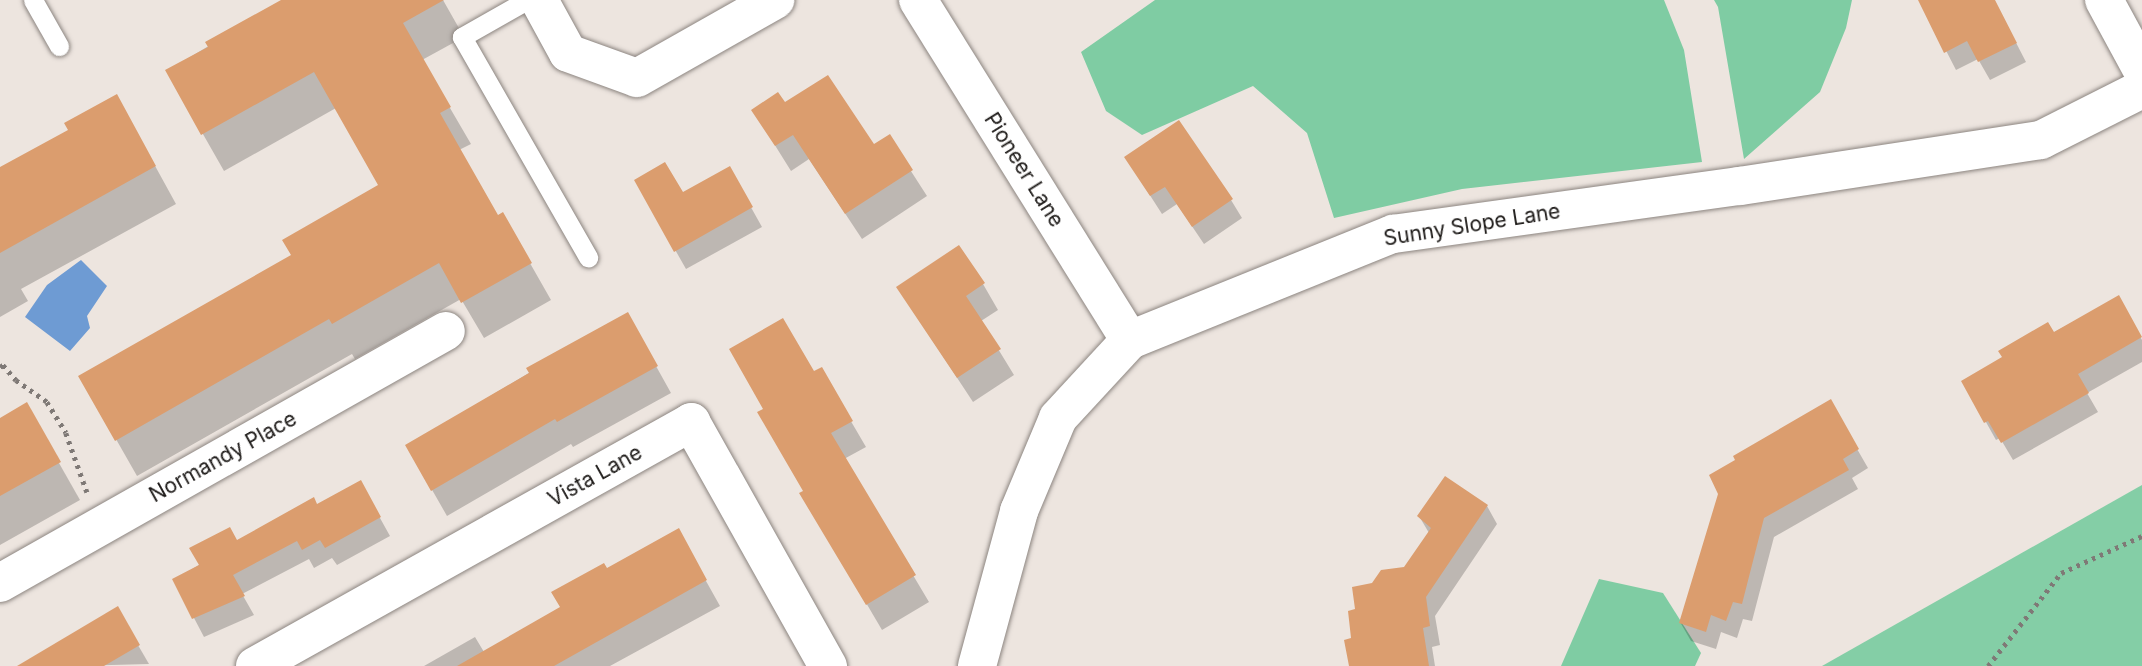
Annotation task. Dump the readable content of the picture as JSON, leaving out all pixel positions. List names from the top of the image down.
{
  "streets": {
    "street": [
      "Pioneer Lane",
      "Sunny Slope Lane",
      "Normandy Place",
      "Vista Lane"
    ]
  },
  "crossings": [
    ["Pioneer Lane", "Sunny Slope Lane"]
  ]
}
